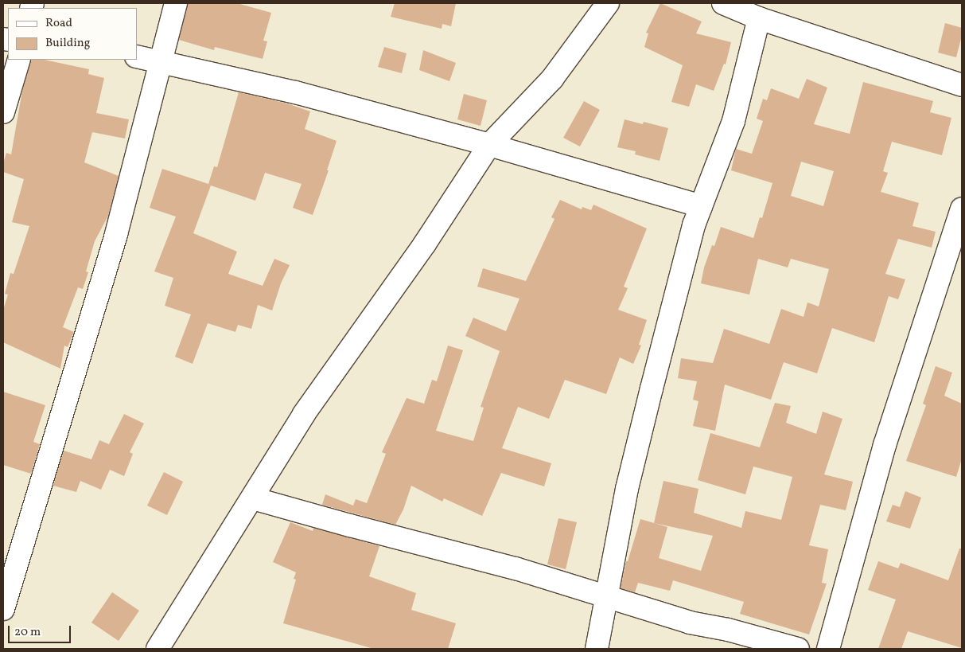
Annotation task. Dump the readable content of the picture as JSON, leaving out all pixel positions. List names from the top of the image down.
{
  "legend": ["Road", "Building"],
  "scale_bar": "20 m"
}
